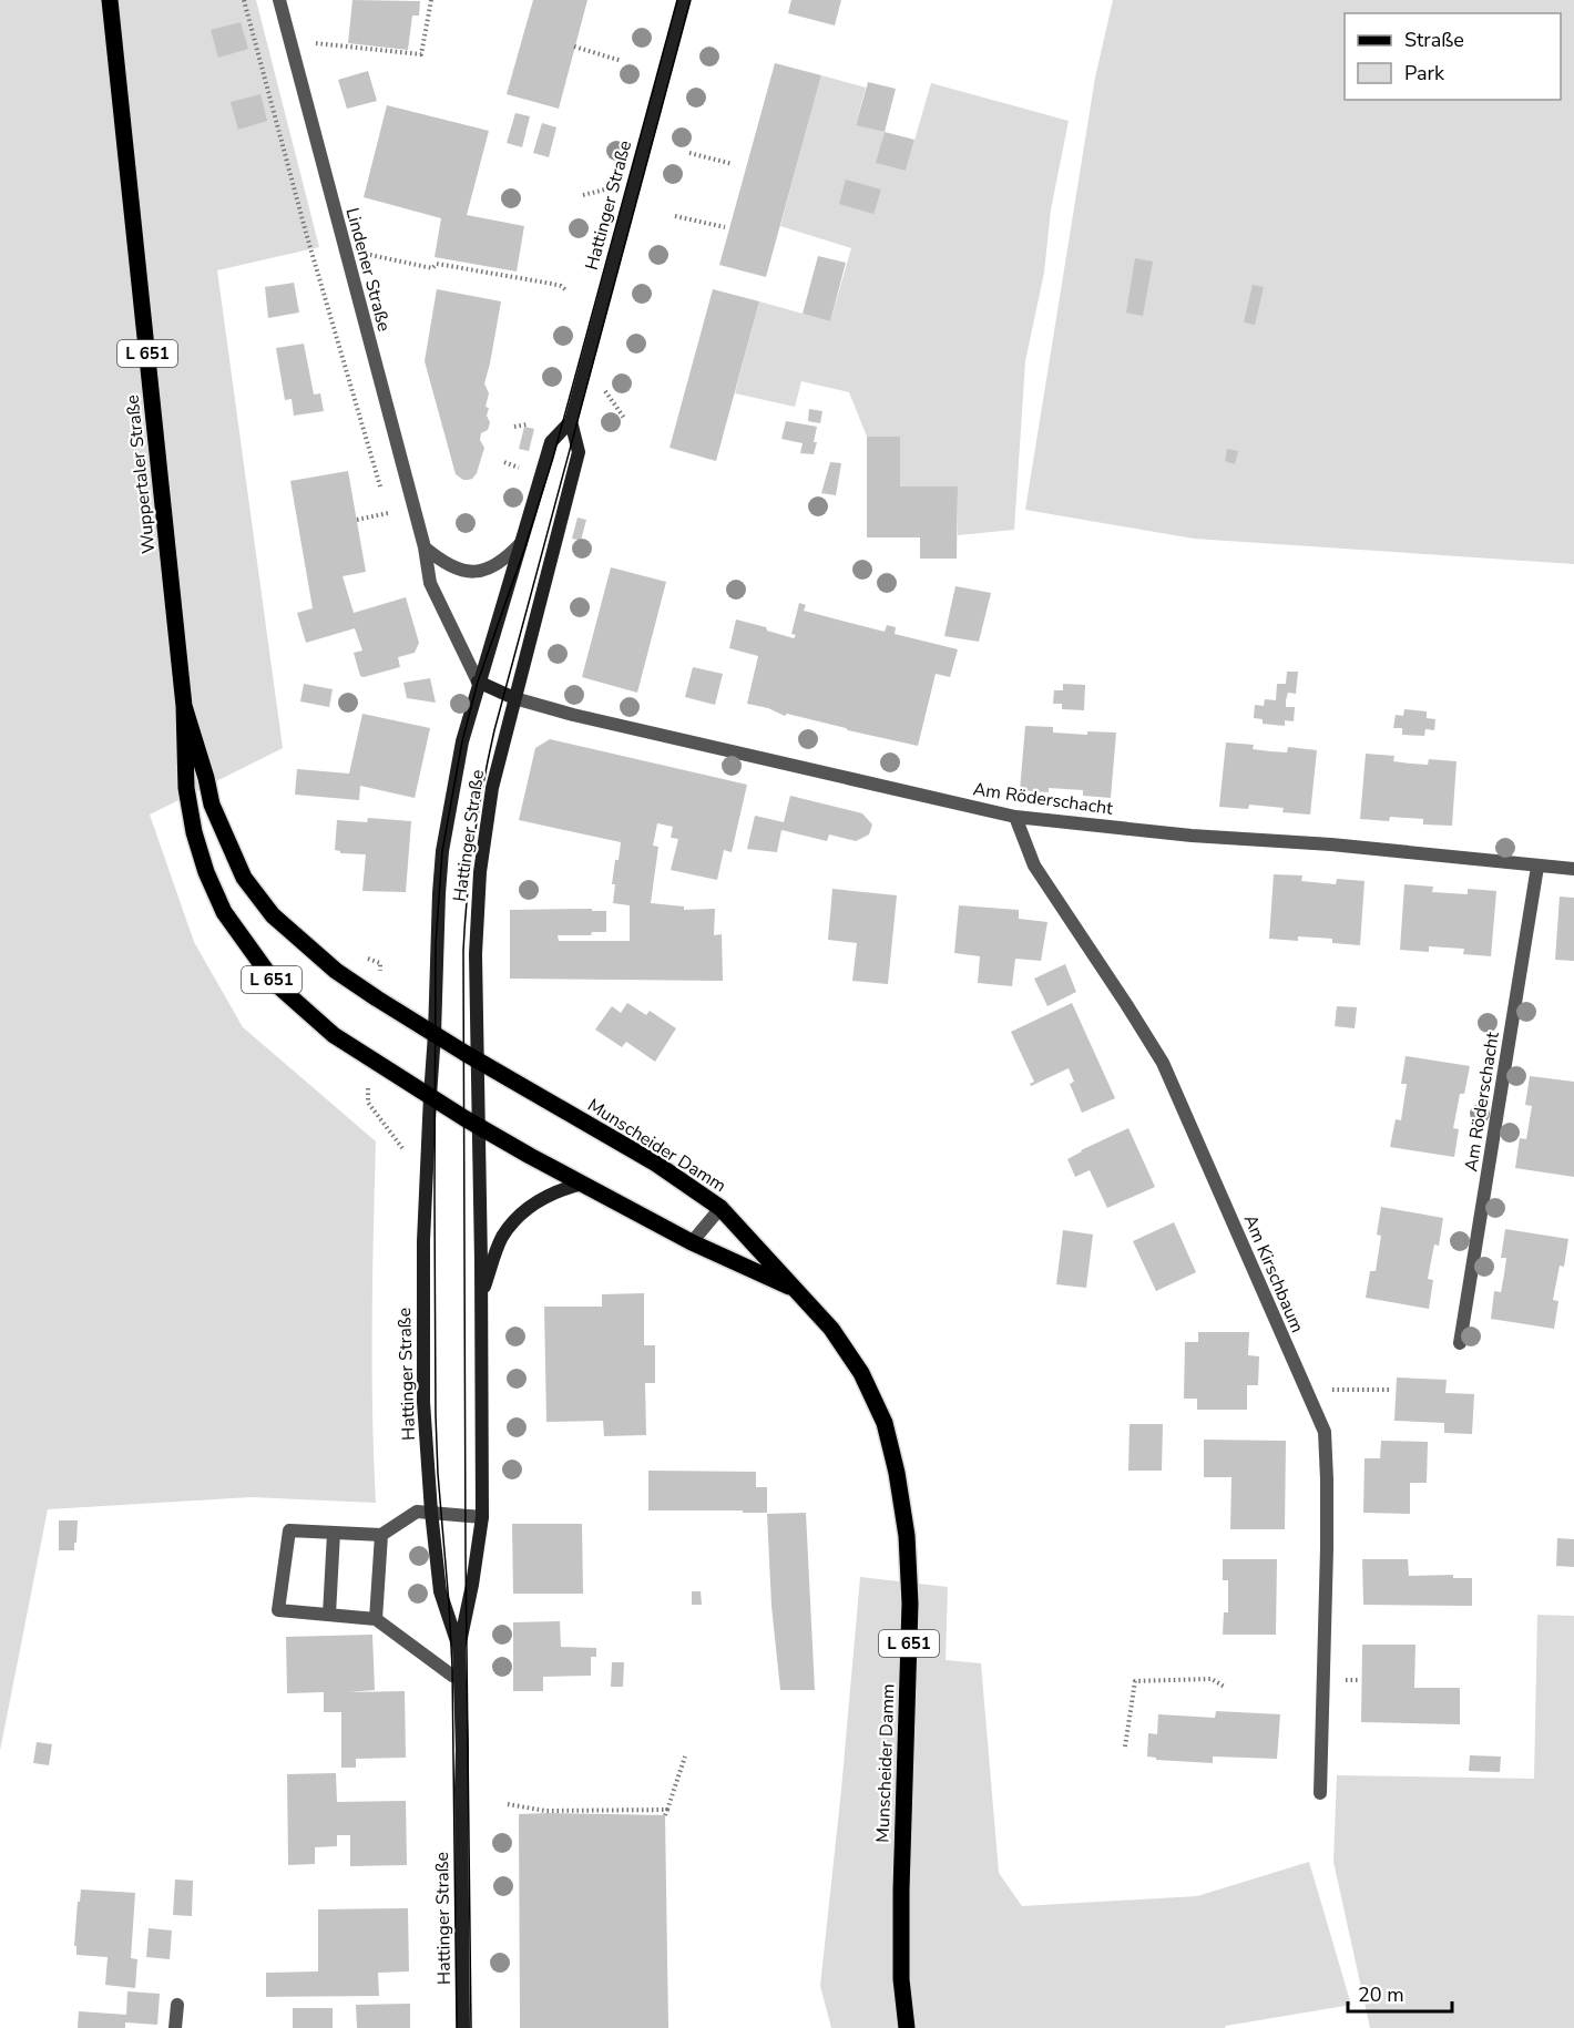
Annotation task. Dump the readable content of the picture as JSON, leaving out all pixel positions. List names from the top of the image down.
{
  "streets": {
    "main road": ["L 651", "Wuppertaler Straße", "Munscheider Damm"],
    "street": [
      "Hattinger Straße",
      "Lindener Straße",
      "Am Röderschacht",
      "Am Kirschbaum"
    ]
  },
  "crossings": [
    ["Hattinger Straße", "Lindener Straße"],
    ["Hattinger Straße", "L 651"],
    ["Hattinger Straße", "Wuppertaler Straße"],
    ["Hattinger Straße", "Am Röderschacht"],
    ["Hattinger Straße", "Munscheider Damm"],
    ["L 651", "Wuppertaler Straße"],
    ["L 651", "Munscheider Damm"],
    ["Am Röderschacht", "Am Kirschbaum"]
  ],
  "legend": ["Straße", "Park"],
  "scale_bar": "20 m"
}
